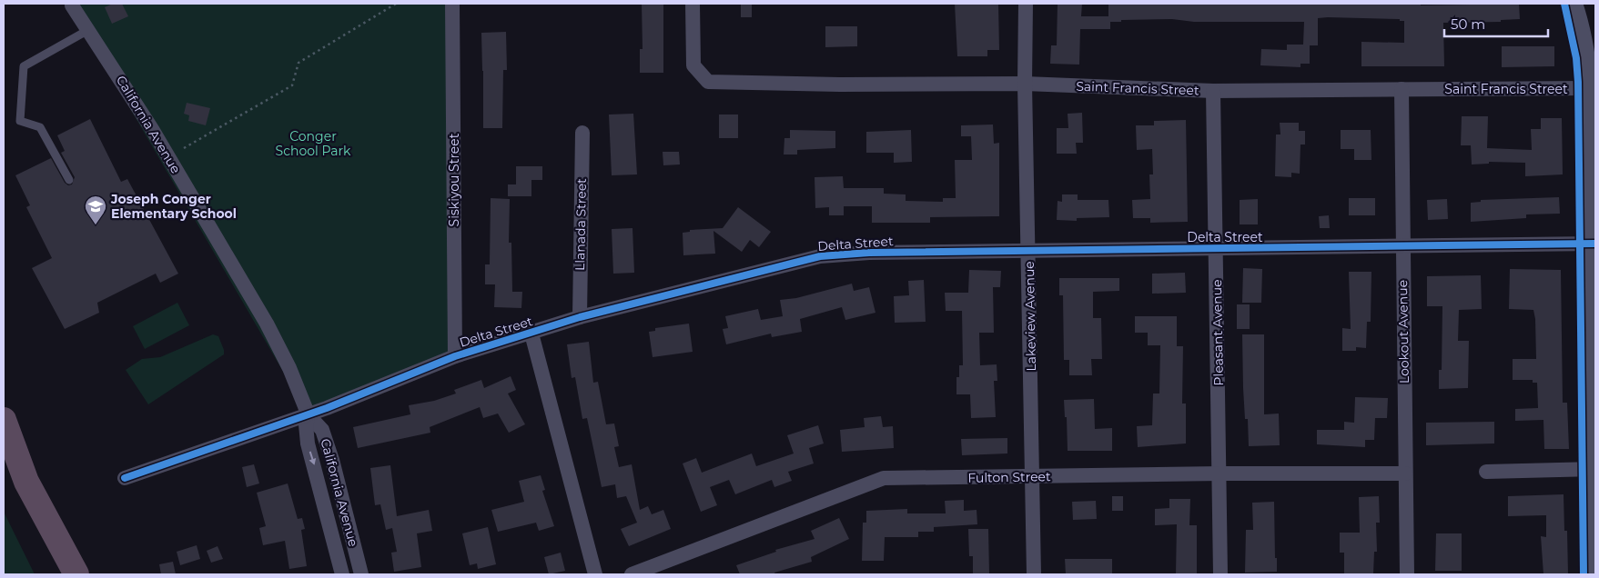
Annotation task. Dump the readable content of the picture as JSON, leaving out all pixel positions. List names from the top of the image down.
{
  "streets": {
    "street": [
      "Saint Francis Street",
      "California Avenue",
      "Siskiyou Street",
      "Llanada Street",
      "Delta Street",
      "Lakeview Avenue",
      "Lookout Avenue",
      "Pleasant Avenue",
      "Fulton Street"
    ]
  },
  "crossings": [
    ["Saint Francis Street", "Lakeview Avenue"],
    ["Saint Francis Street", "Lookout Avenue"],
    ["Saint Francis Street", "Pleasant Avenue"],
    ["California Avenue", "Delta Street"],
    ["Siskiyou Street", "Delta Street"],
    ["Llanada Street", "Delta Street"],
    ["Delta Street", "Lakeview Avenue"],
    ["Delta Street", "Lookout Avenue"],
    ["Delta Street", "Pleasant Avenue"],
    ["Lakeview Avenue", "Fulton Street"],
    ["Lookout Avenue", "Fulton Street"],
    ["Pleasant Avenue", "Fulton Street"]
  ],
  "parks": ["Conger School Park"],
  "places": {
    "school or university": ["Joseph Conger Elementary School"]
  },
  "scale_bar": "50 m"
}
